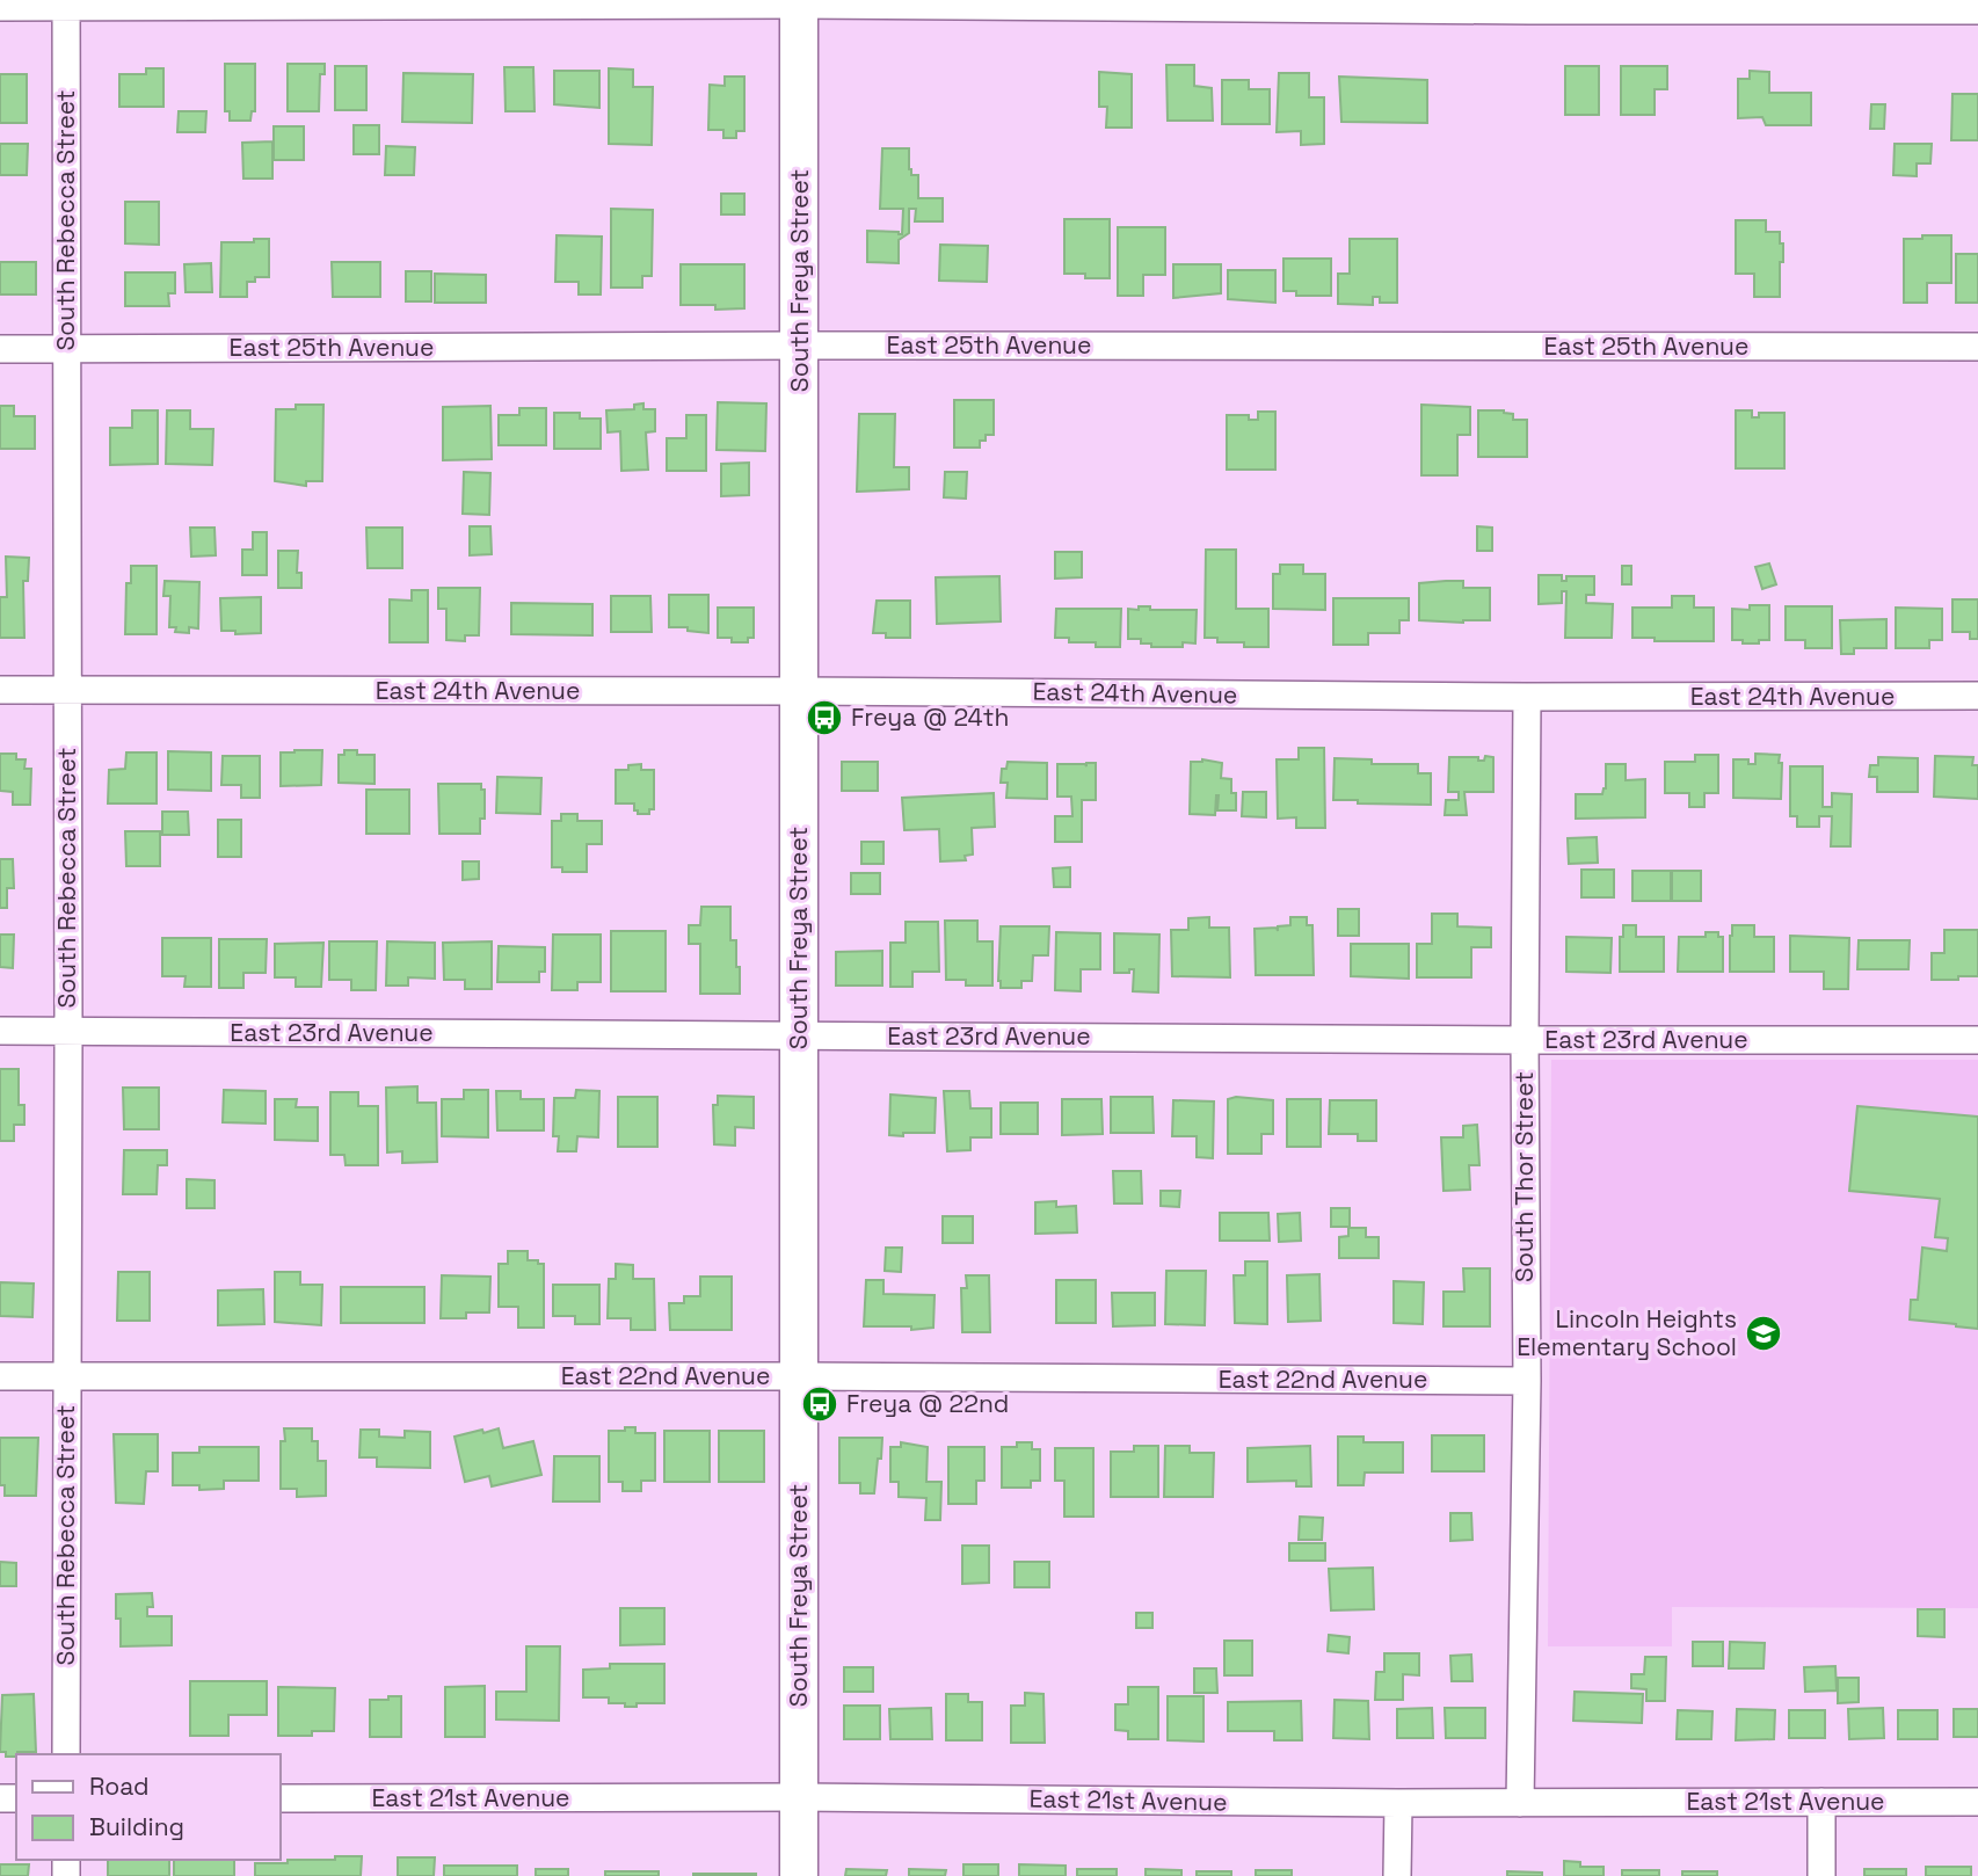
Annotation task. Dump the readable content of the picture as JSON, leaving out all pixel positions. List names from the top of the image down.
{
  "streets": {
    "main road": ["South Freya Street"],
    "street": [
      "South Rebecca Street",
      "East 25th Avenue",
      "East 24th Avenue",
      "East 23rd Avenue",
      "South Thor Street",
      "East 22nd Avenue",
      "East 21st Avenue"
    ]
  },
  "crossings": [
    ["South Rebecca Street", "East 25th Avenue"],
    ["South Rebecca Street", "East 24th Avenue"],
    ["South Rebecca Street", "East 23rd Avenue"],
    ["South Rebecca Street", "East 22nd Avenue"],
    ["South Freya Street", "East 25th Avenue"],
    ["South Freya Street", "East 24th Avenue"],
    ["South Freya Street", "East 23rd Avenue"],
    ["South Freya Street", "East 22nd Avenue"],
    ["South Freya Street", "East 21st Avenue"],
    ["East 24th Avenue", "South Thor Street"],
    ["East 23rd Avenue", "South Thor Street"],
    ["South Thor Street", "East 22nd Avenue"],
    ["South Thor Street", "East 21st Avenue"]
  ],
  "places": {
    "bus stop": ["Freya @ 24th", "Freya @ 22nd"],
    "school or university": ["Lincoln Heights Elementary School"]
  },
  "legend": ["Road", "Building"]
}
